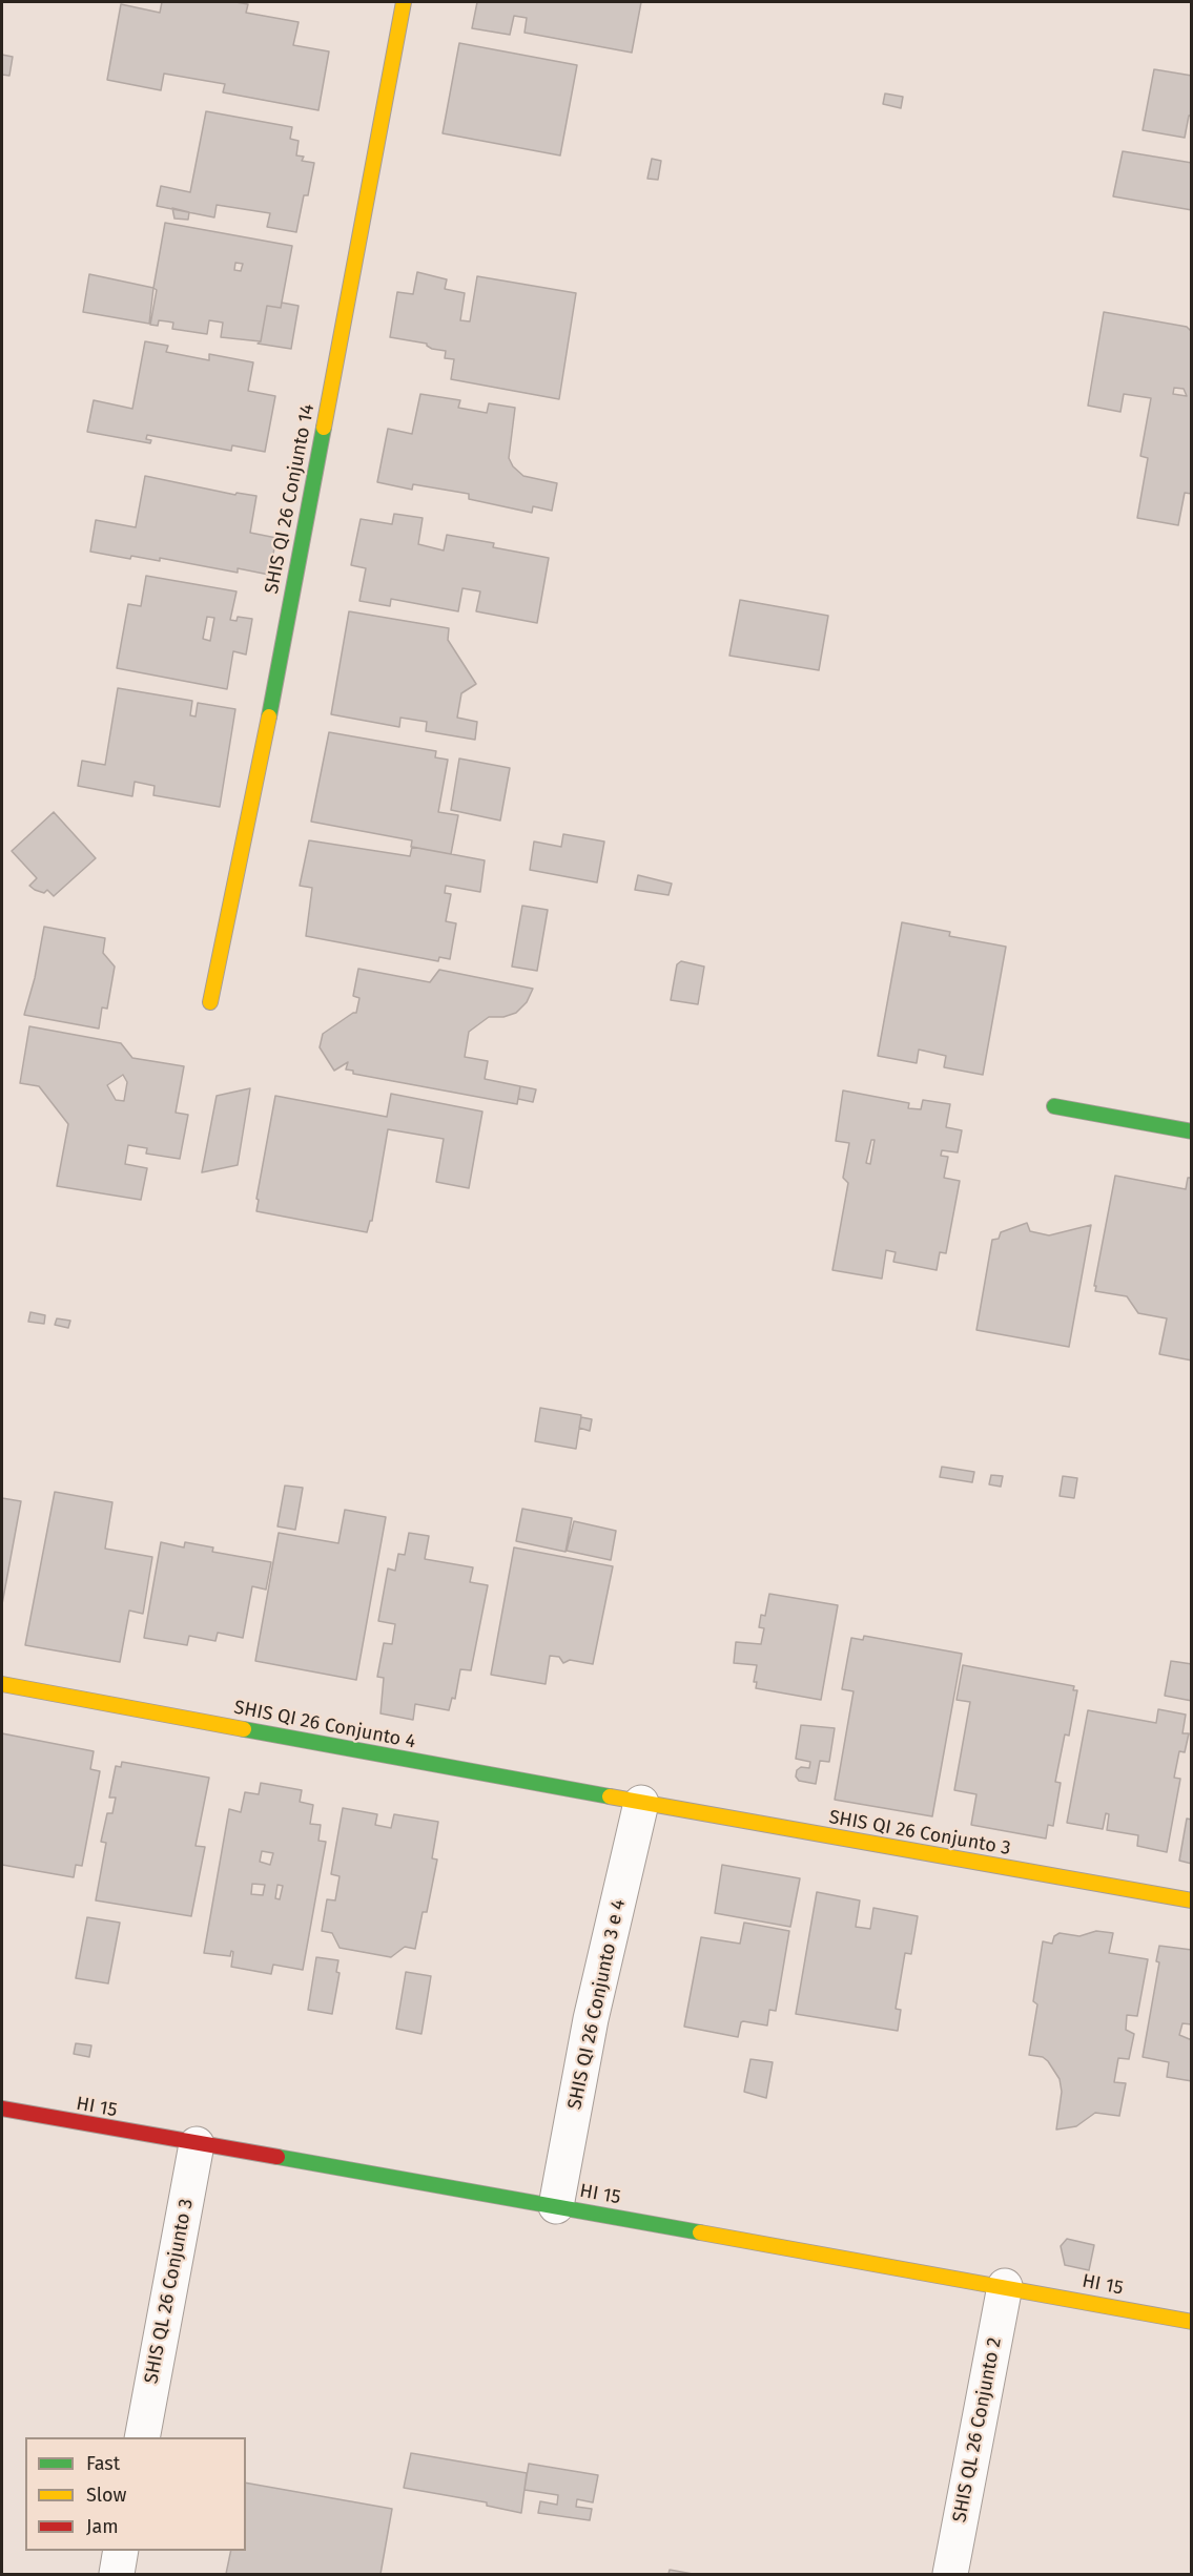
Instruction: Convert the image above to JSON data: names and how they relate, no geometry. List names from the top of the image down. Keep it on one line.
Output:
{"streets":{"street":["SHIS QI 26 Conjunto 14","SHIS QI 26 Conjunto 4","SHIS QI 26 Conjunto 3","SHIS QI 26 Conjunto 3 e 4","HI 15","SHIS QL 26 Conjunto 3","SHIS QL 26 Conjunto 2"]},"crossings":[["SHIS QI 26 Conjunto 4","SHIS QI 26 Conjunto 3"],["SHIS QI 26 Conjunto 4","SHIS QI 26 Conjunto 3 e 4"],["SHIS QI 26 Conjunto 3","SHIS QI 26 Conjunto 3 e 4"],["SHIS QI 26 Conjunto 3 e 4","HI 15"],["HI 15","SHIS QL 26 Conjunto 3"],["HI 15","SHIS QL 26 Conjunto 2"]],"legend":["Fast","Slow","Jam"]}
